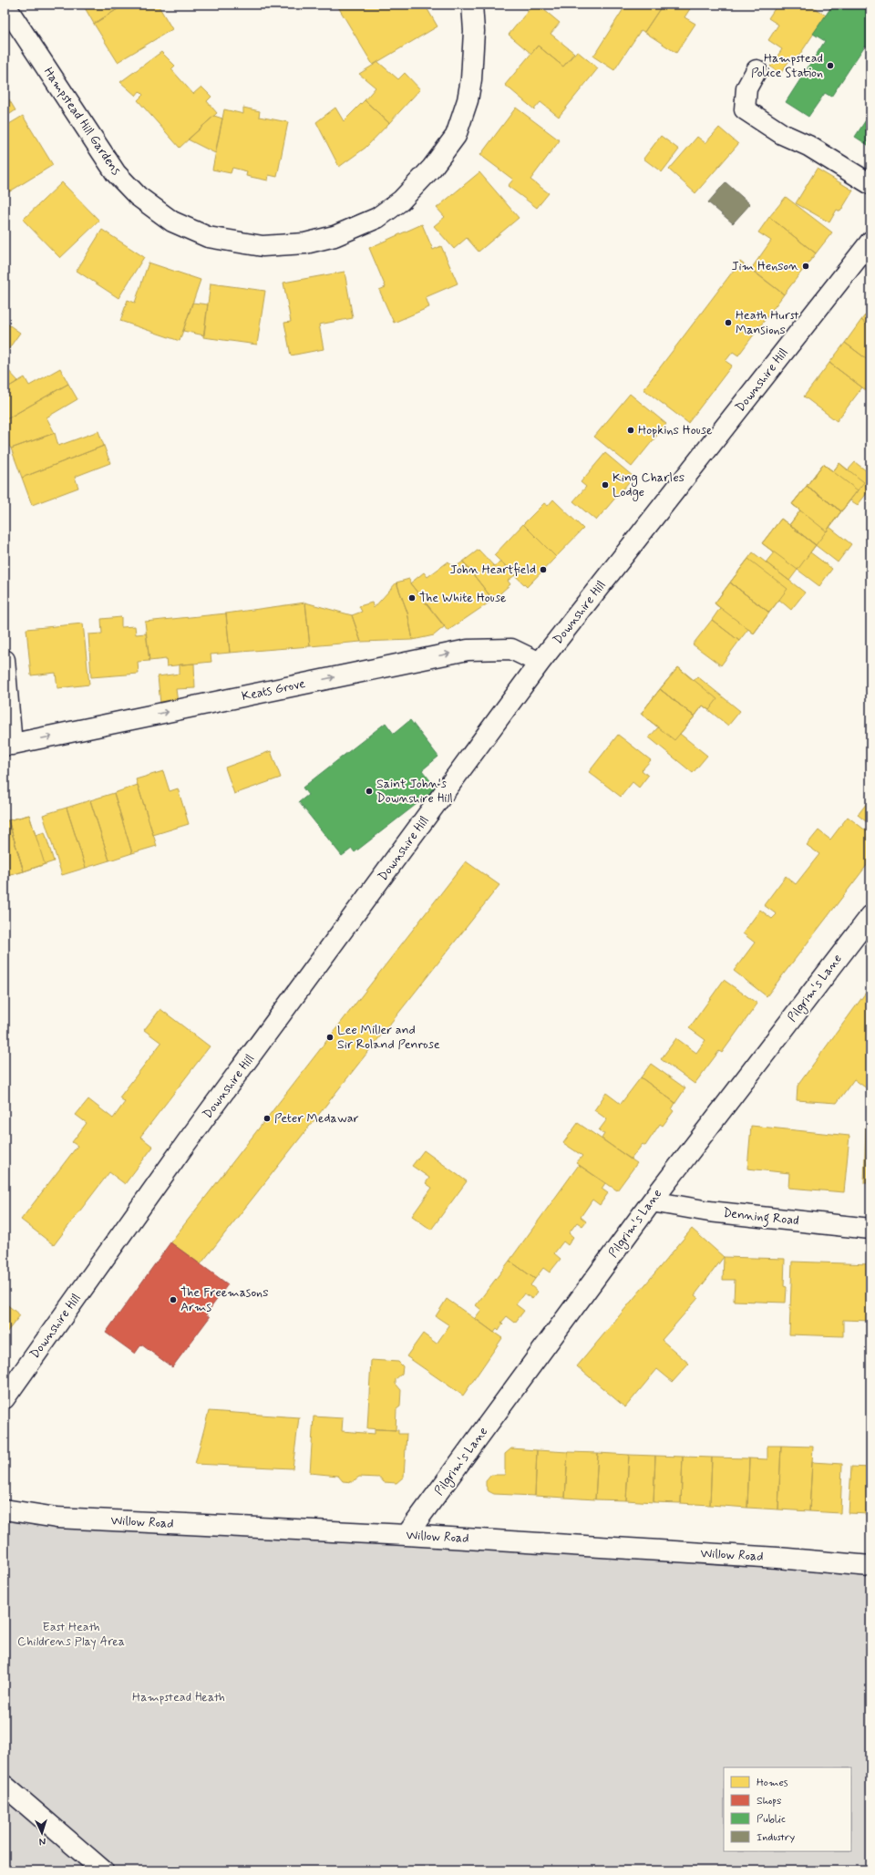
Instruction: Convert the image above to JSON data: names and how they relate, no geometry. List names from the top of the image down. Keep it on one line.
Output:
{"streets":{"street":["Hampstead Hill Gardens","Downshire Hill","Keats Grove","Pilgrim's Lane","Denning Road","Willow Road"]},"crossings":[["Downshire Hill","Keats Grove"],["Pilgrim's Lane","Denning Road"],["Pilgrim's Lane","Willow Road"]],"one_way":["Keats Grove"],"parks":["East Heath Childrens Play Area","Hampstead Heath"],"places":["Hampstead Police Station","Jim Henson","Heath Hurst Mansions","Hopkins House","King Charles Lodge","John Heartfield","The White House","Saint John's Downshire Hill","Lee Miller and Sir Roland Penrose","Peter Medawar","The Freemasons Arms"],"legend":["Homes","Shops","Public","Industry"],"north":"bottom"}
